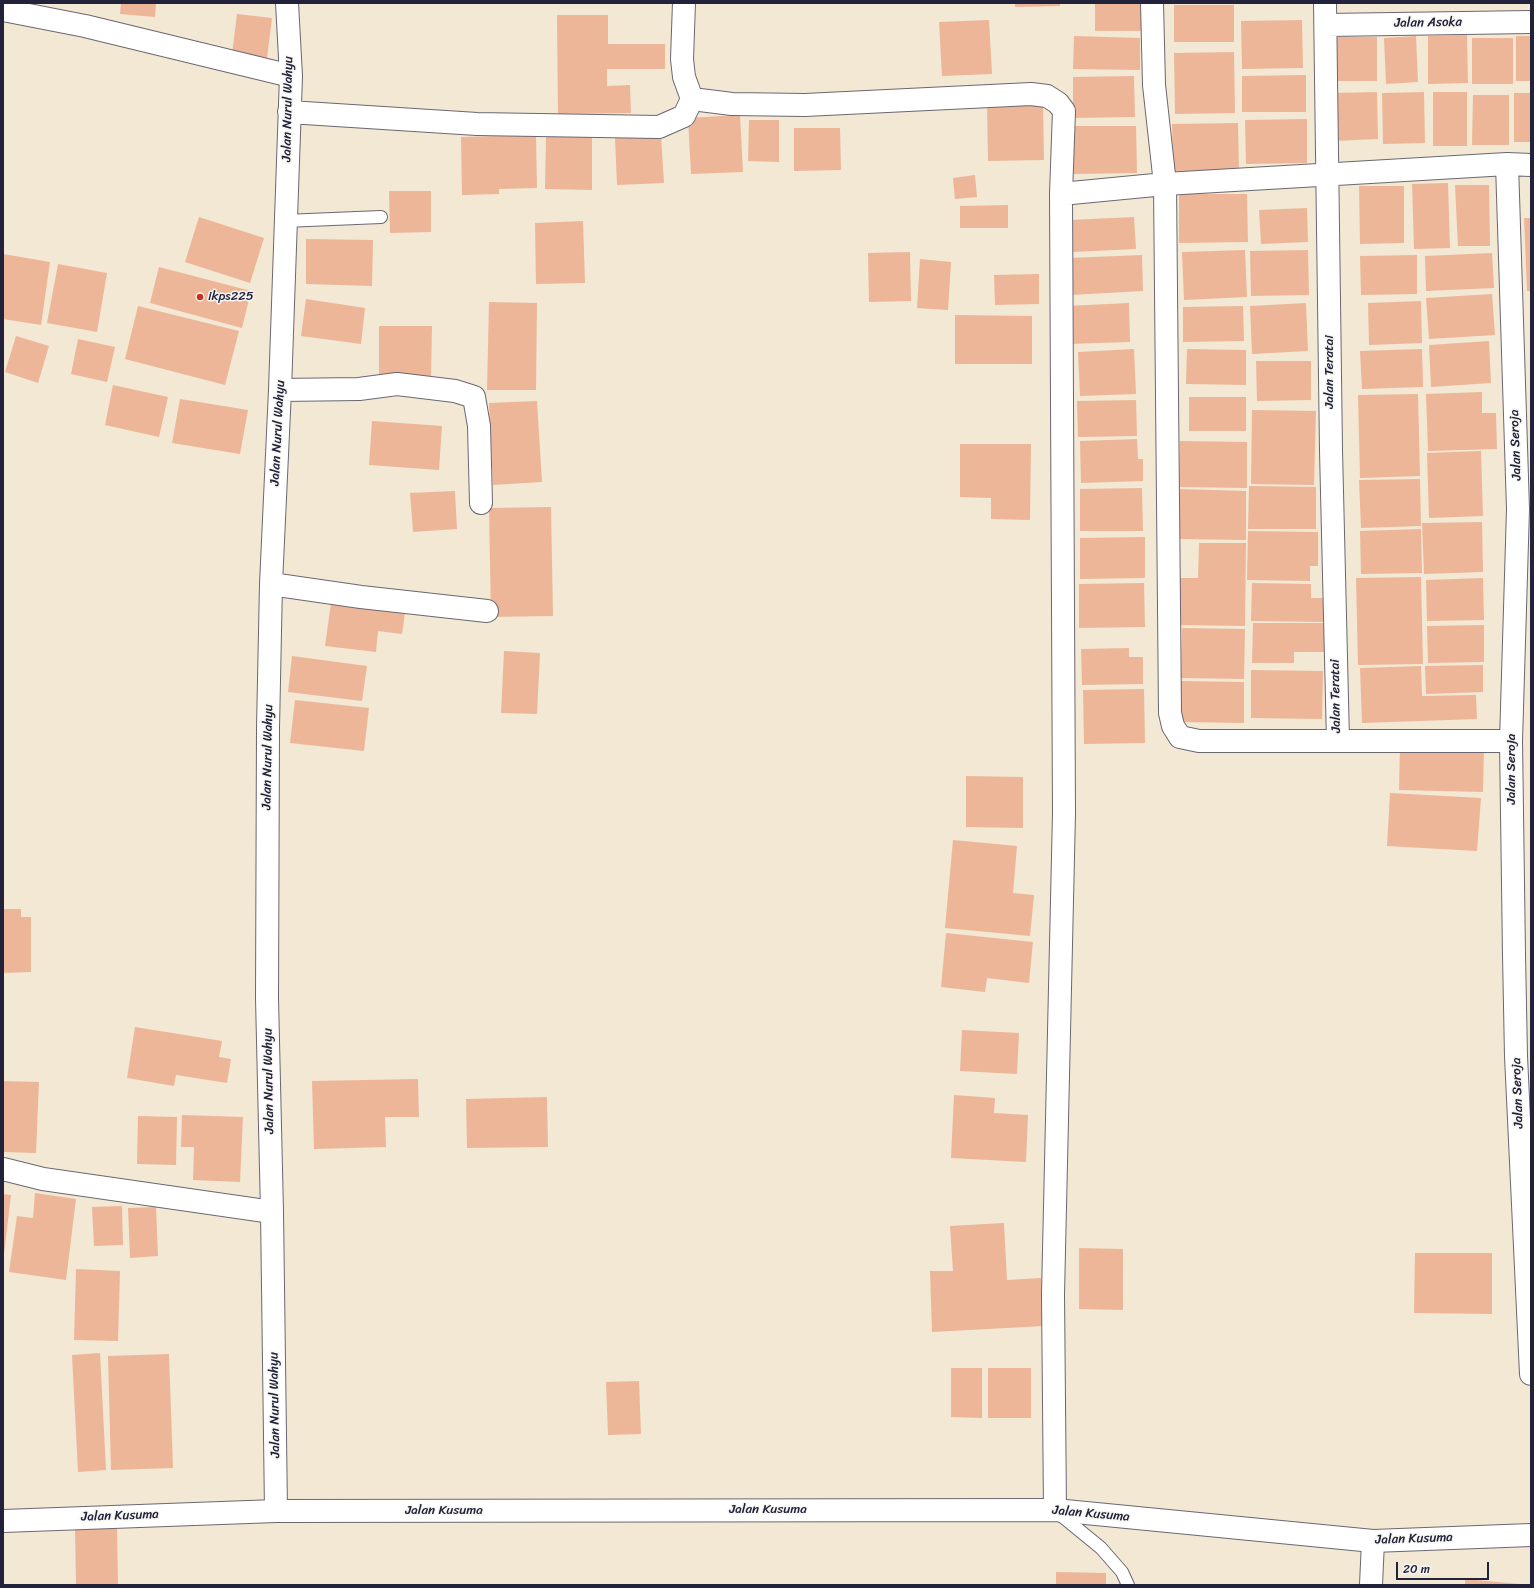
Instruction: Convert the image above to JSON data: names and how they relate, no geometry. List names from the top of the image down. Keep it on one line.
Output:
{"streets":{"street":["Jalan Asoka","Jalan Nurul Wahyu","Jalan Teratai","Jalan Seroja","Jalan Kusuma"]},"crossings":[["Jalan Asoka","Jalan Teratai"],["Jalan Nurul Wahyu","Jalan Kusuma"]],"places":["ikps225"],"scale_bar":"20 m"}
